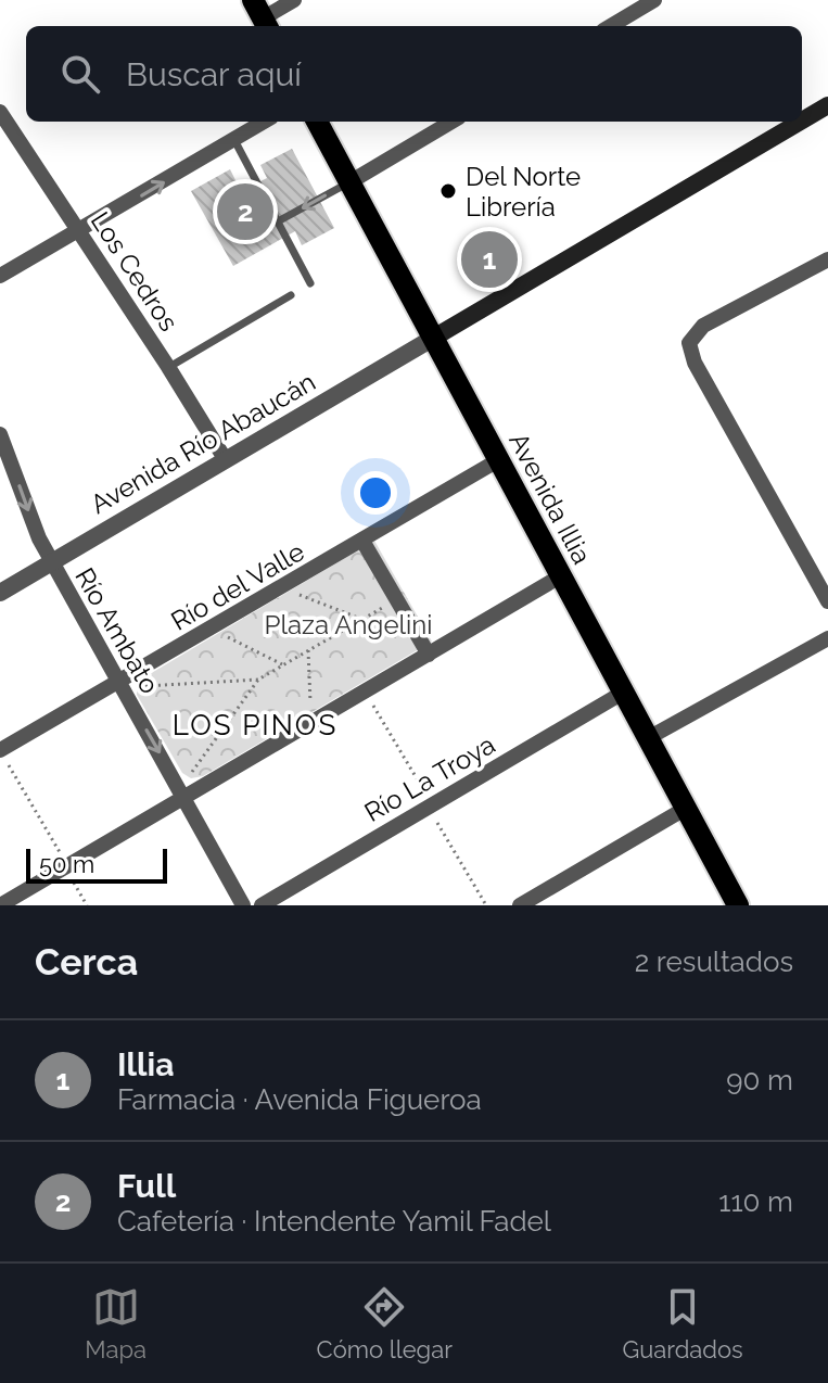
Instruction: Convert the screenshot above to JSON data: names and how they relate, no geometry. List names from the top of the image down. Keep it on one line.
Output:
{"streets":{"main road":["Avenida Illia"],"street":["Los Cedros","Avenida Río Abaucán","Río del Valle","Río Ambato","Río La Troya"]},"crossings":[["Los Cedros","Avenida Río Abaucán"],["Avenida Río Abaucán","Avenida Illia"],["Avenida Río Abaucán","Río Ambato"],["Avenida Illia","Río del Valle"],["Avenida Illia","Río La Troya"],["Río del Valle","Río Ambato"]],"one_way":["Río Ambato"],"districts":["LOS PINOS"],"parks":["Plaza Angelini"],"places":["Del Norte Librería"],"scale_bar":"50 m","page":{"search":"Buscar aquí","pins":["2","1"],"scale":"50 m","heading":["Cerca","2 resultados"],"list":[{"mark":"1","name":"Illia","note":"Farmacia · Avenida Figueroa","value":"90 m"},{"mark":"2","name":"Full","note":"Cafetería · Intendente Yamil Fadel","value":"110 m"}],"nav":["Mapa","Cómo llegar","Guardados"]}}
